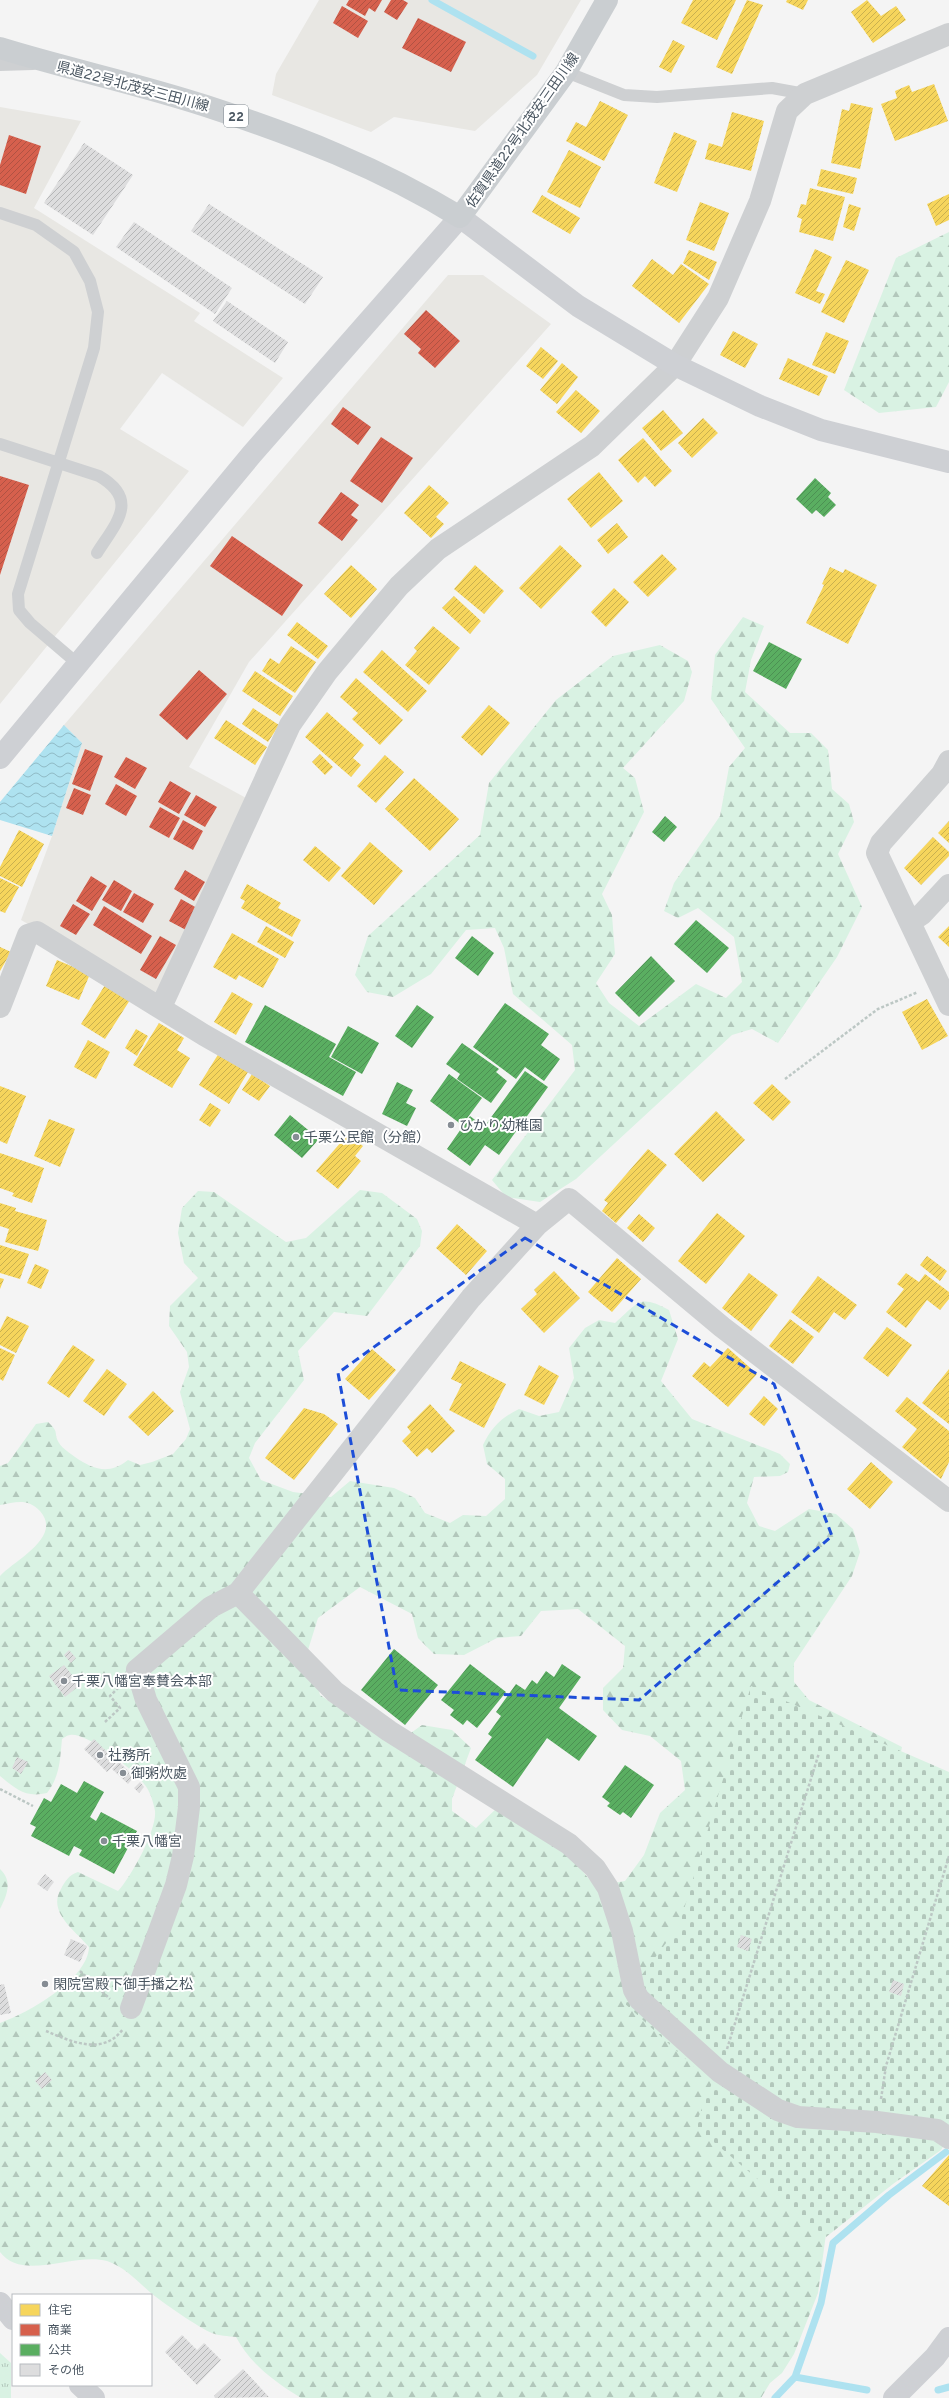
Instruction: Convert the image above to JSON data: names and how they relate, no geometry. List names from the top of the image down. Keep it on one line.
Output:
{"streets":{"main road":["県道22号北茂安三田川線","22","佐賀県道22号北茂安三田川線"]},"crossings":[["県道22号北茂安三田川線","佐賀県道22号北茂安三田川線"]],"places":["ひかり幼稚園","千栗公民館（分館）","千栗八幡宮奉賛会本部","社務所","御粥炊處","千栗八幡宮","閑院宮殿下御手播之松"],"legend":["住宅","商業","公共","その他"]}
